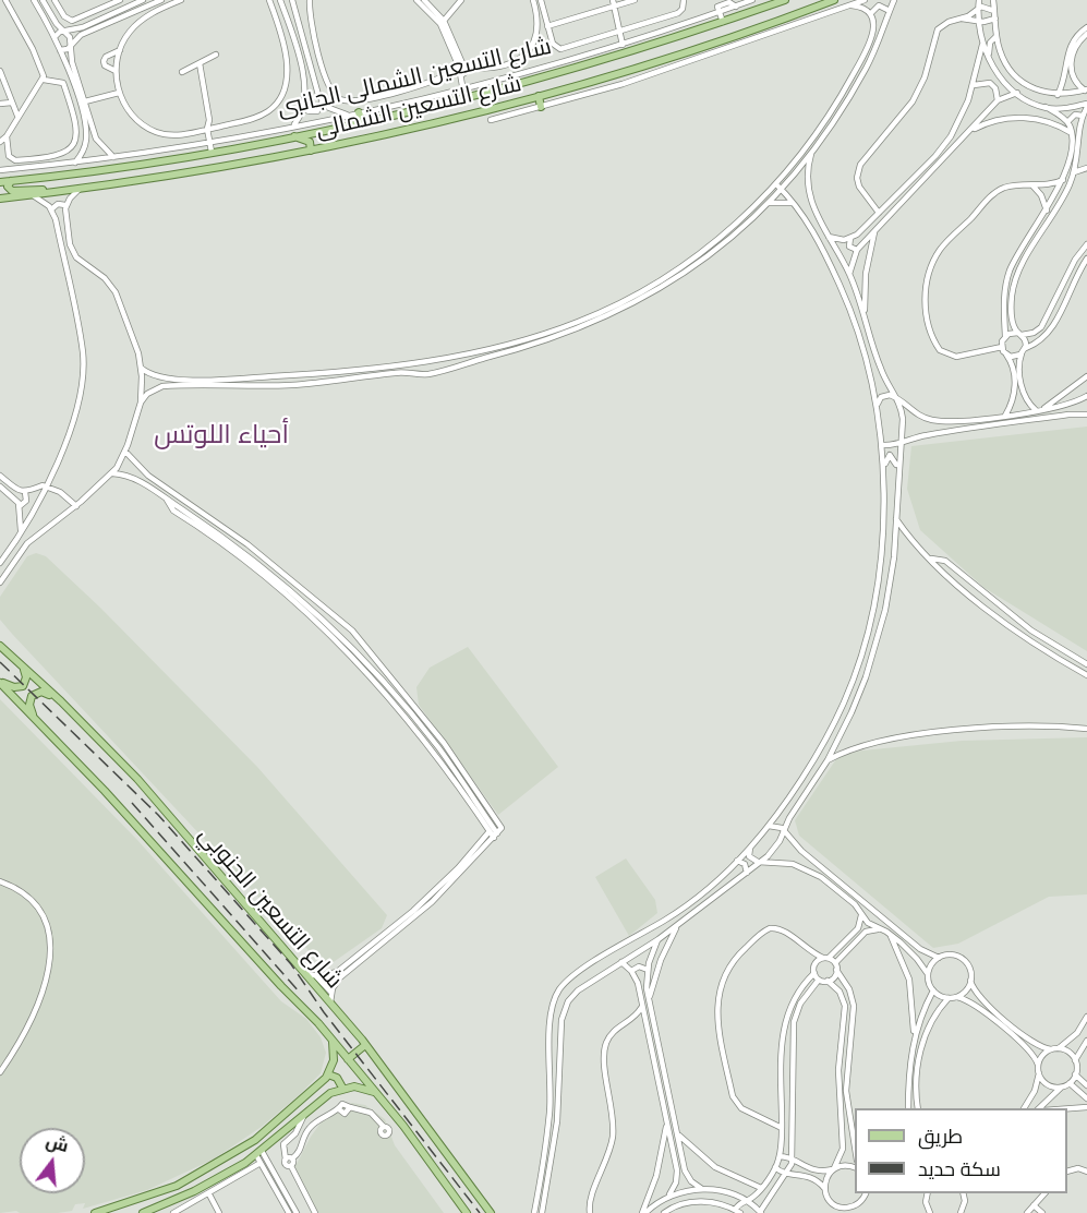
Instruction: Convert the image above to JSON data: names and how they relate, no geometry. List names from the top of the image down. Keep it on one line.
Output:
{"streets":{"main road":["شارع التسعين الشمالى","شارع التسعين الجنوبي"],"street":["شارع التسعين الشمالى الجانبى"]},"districts":["أحياء اللوتس"],"legend":["طريق","سكة حديد"],"north":"top"}
